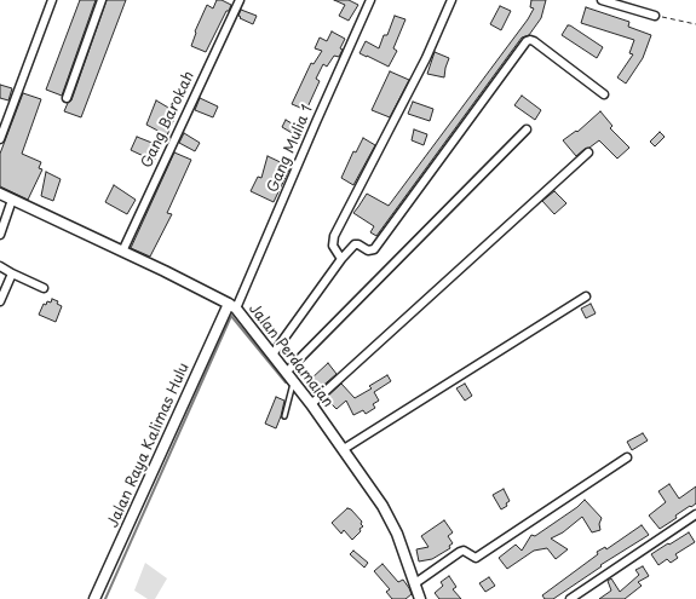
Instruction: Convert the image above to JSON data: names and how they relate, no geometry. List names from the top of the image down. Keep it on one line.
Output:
{"streets":{"street":["Gang Barokah","Gang Mulia 1","Jalan Perdamaian","Jalan Raya Kalimas Hulu"]},"crossings":[["Gang Barokah","Jalan Perdamaian"],["Gang Mulia 1","Jalan Perdamaian"],["Gang Mulia 1","Jalan Raya Kalimas Hulu"],["Jalan Perdamaian","Jalan Raya Kalimas Hulu"]]}
